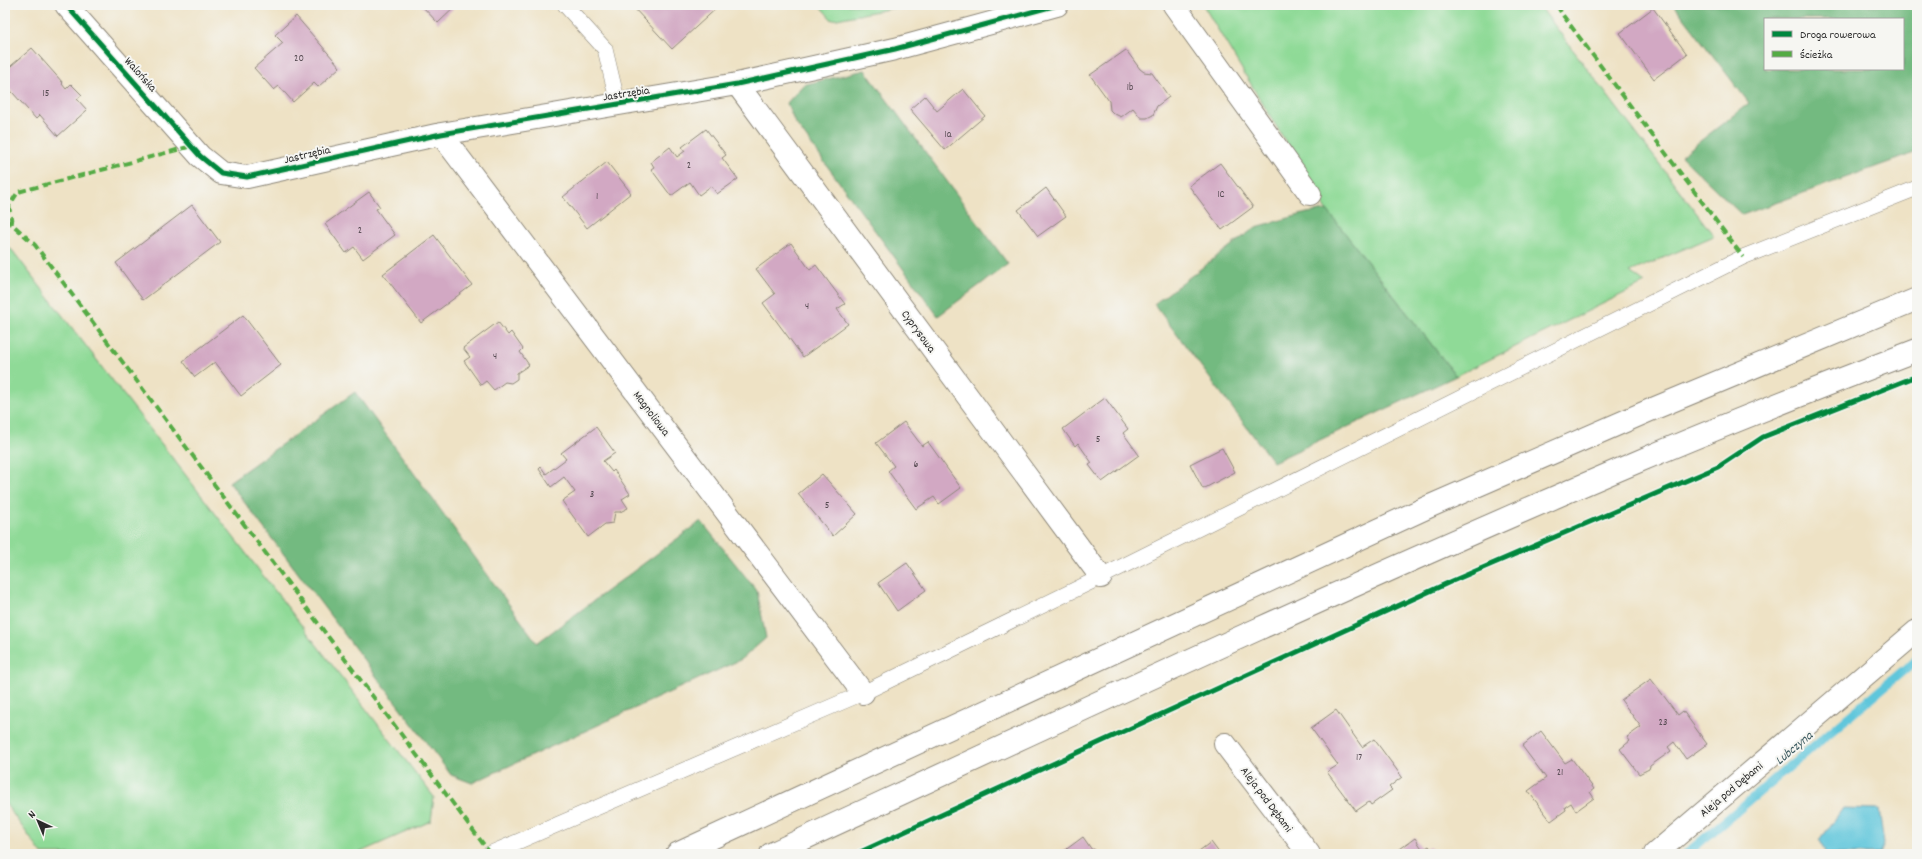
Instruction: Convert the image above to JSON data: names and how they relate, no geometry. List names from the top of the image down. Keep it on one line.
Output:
{"streets":{"street":["Walońska","Jastrzębia","Cyprysowa","Magnoliowa","Aleja pod Dębami"]},"crossings":[["Walońska","Jastrzębia"],["Jastrzębia","Cyprysowa"],["Jastrzębia","Magnoliowa"]],"water":["Lubczyna"],"house_numbers":["20","1b","15","1a","2","1C","1","2","4","4","5","6","3","5","23","17","21"],"legend":["Droga rowerowa","Ścieżka"],"north":"top left"}
